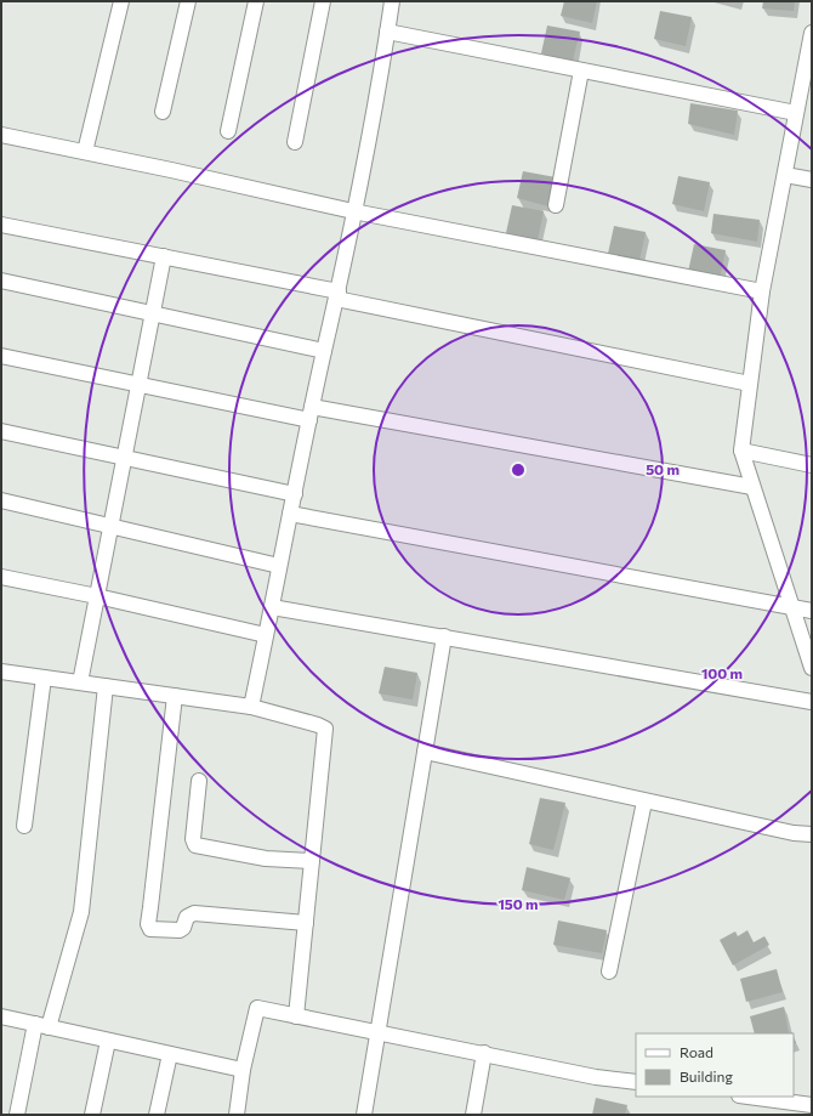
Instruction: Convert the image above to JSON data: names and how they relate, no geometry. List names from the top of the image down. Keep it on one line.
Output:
{"legend":["Road","Building"],"rings":["50 m","100 m","150 m"]}
